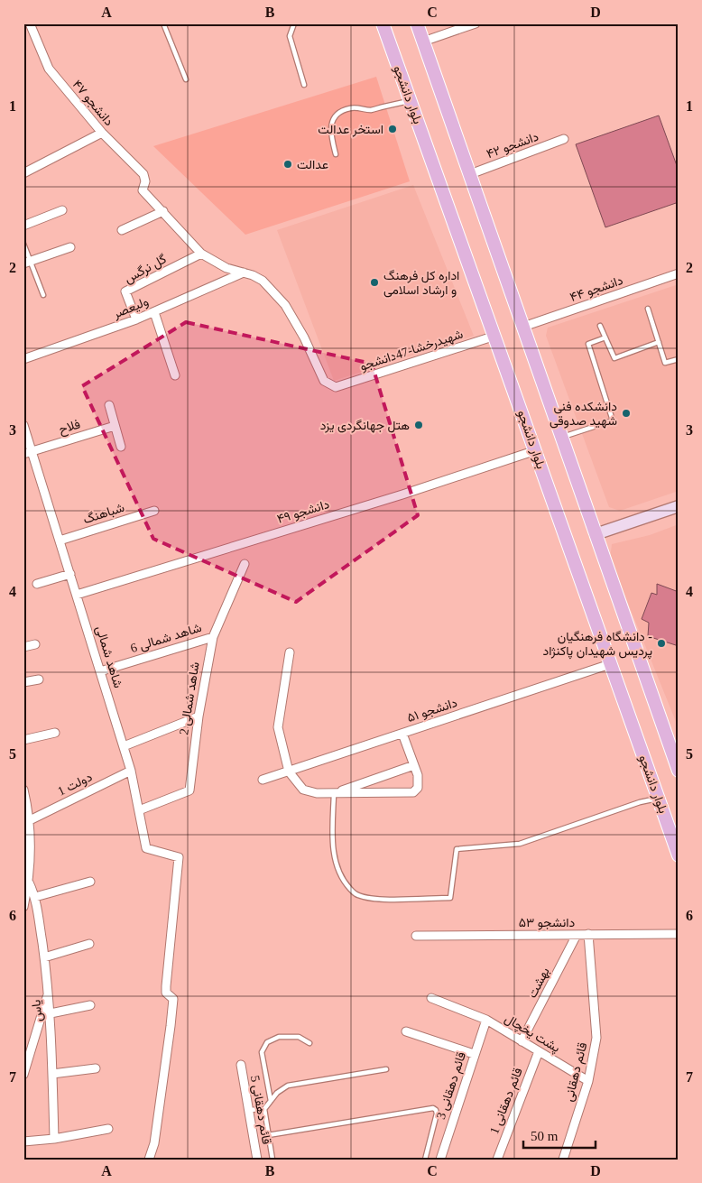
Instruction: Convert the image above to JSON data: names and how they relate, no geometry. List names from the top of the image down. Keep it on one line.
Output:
{"streets":{"main road":["بلوار دانشجو"],"street":["دانشجو ۴۷","دانشجو ۴۲","گل نرگس","دانشجو ۴۴","ولیعصر","شهیدرخشا-47دانشجو","فلاح","دانشجو ۴۹","شباهنگ","شاهد شمالی 6","شاهد شمالی","شاهد شمالی 2","دانشجو ۵۱","دولت 1","دانشجو ۵۳","بهشت","یاس","پشت یخچال","قائم دهقانی","قائم دهقانی 3","قائم دهقانی 1","قائم دهقانی 5"]},"crossings":[["بلوار دانشجو","شهیدرخشا-47دانشجو"],["بلوار دانشجو","دانشجو ۴۹"],["بلوار دانشجو","دانشجو ۵۱"],["گل نرگس","ولیعصر"],["ولیعصر","شهیدرخشا-47دانشجو"],["فلاح","شاهد شمالی"],["دانشجو ۴۹","شاهد شمالی"],["شباهنگ","شاهد شمالی"],["شاهد شمالی 6","شاهد شمالی"],["شاهد شمالی 6","شاهد شمالی 2"],["شاهد شمالی","شاهد شمالی 2"],["شاهد شمالی","دولت 1"],["دانشجو ۵۳","بهشت"],["دانشجو ۵۳","قائم دهقانی"],["بهشت","پشت یخچال"],["پشت یخچال","قائم دهقانی"],["پشت یخچال","قائم دهقانی 3"],["پشت یخچال","قائم دهقانی 1"]],"places":["استخر عدالت","عدالت","اداره کل فرهنگ و ارشاد اسلامی","دانشکده فنی شهید صدوقی","هتل جهانگردی یزد","دانشگاه فرهنگیان - پردیس شهیدان پاکنژاد"],"scale_bar":"50 m","grid":{"columns":["A","B","C","D"],"rows":["1","2","3","4","5","6","7"]}}
